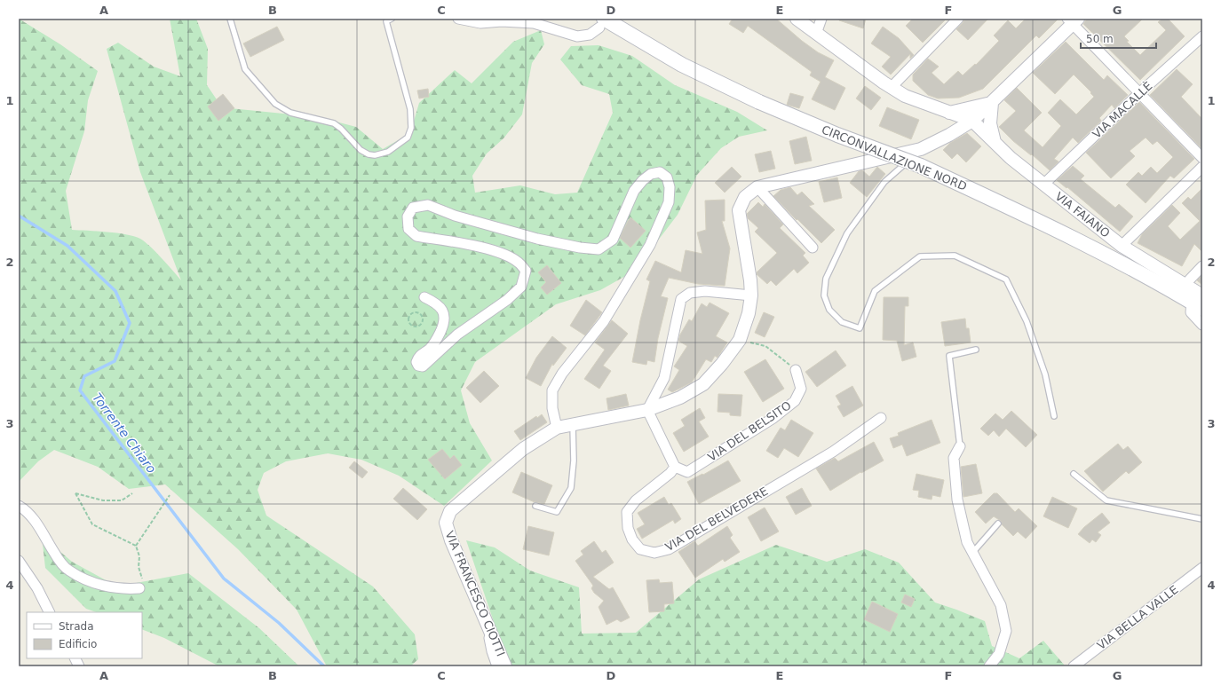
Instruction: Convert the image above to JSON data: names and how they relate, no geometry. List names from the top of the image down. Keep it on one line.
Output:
{"streets":{"main road":["CIRCONVALLAZIONE NORD"],"street":["VIA MACALLÈ","VIA FAIANO","VIA DEL BELSITO","VIA DEL BELVEDERE","VIA FRANCESCO CIOTTI","VIA BELLA VALLE"]},"crossings":[["VIA MACALLÈ","VIA FAIANO"],["CIRCONVALLAZIONE NORD","VIA FAIANO"],["VIA FAIANO","VIA FRANCESCO CIOTTI"],["VIA DEL BELSITO","VIA DEL BELVEDERE"]],"water":["Torrente Chiaro"],"legend":["Strada","Edificio"],"scale_bar":"50 m","grid":{"columns":["A","B","C","D","E","F","G"],"rows":["1","2","3","4"]}}
